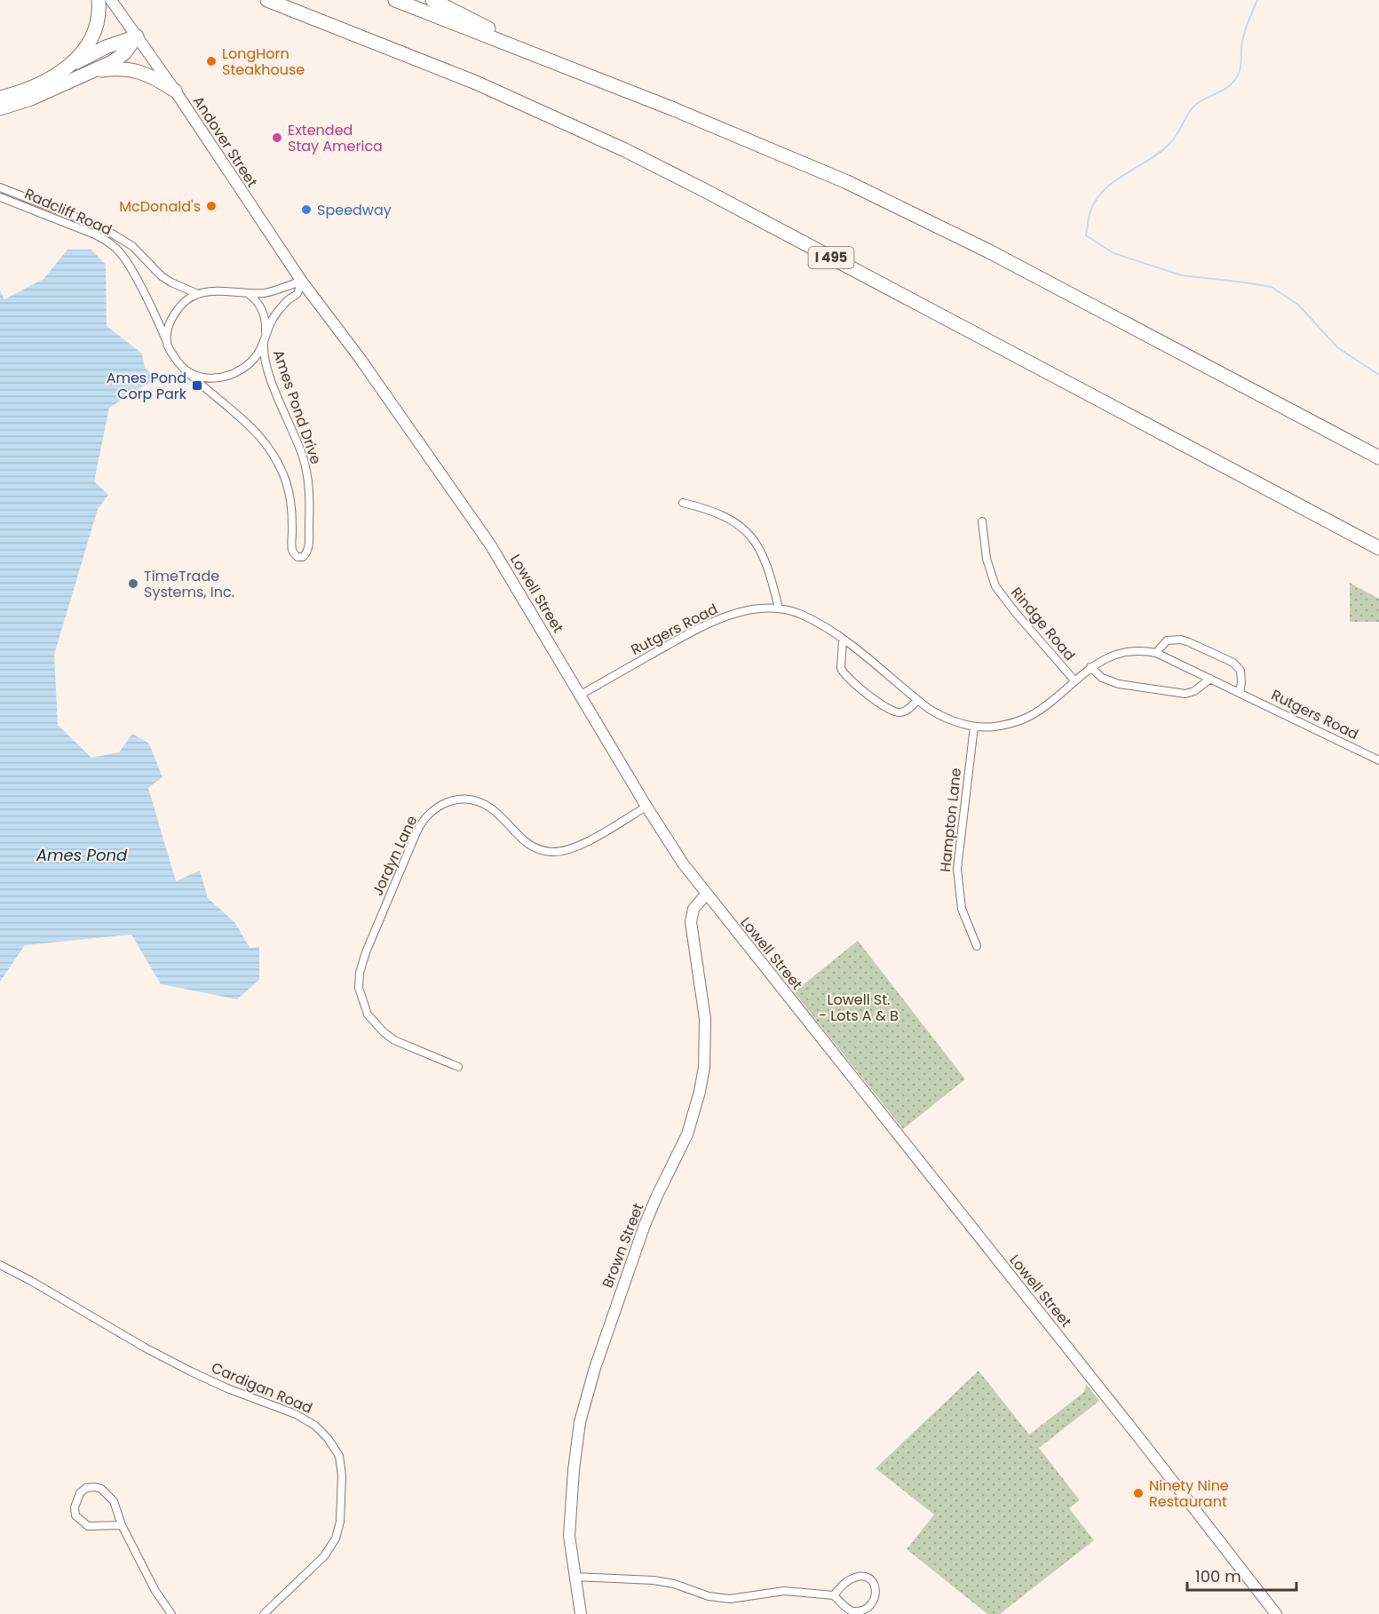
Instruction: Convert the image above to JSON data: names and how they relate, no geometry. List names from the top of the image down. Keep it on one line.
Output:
{"streets":{"highway":["I 495"],"main road":["Andover Street","Lowell Street","Brown Street"],"street":["Radcliff Road","Ames Pond Drive","Rindge Road","Rutgers Road","Hampton Lane","Jordyn Lane","Cardigan Road"]},"crossings":[["Andover Street","Ames Pond Drive"],["Andover Street","Lowell Street"],["Radcliff Road","Ames Pond Drive"],["Lowell Street","Rutgers Road"],["Lowell Street","Jordyn Lane"],["Lowell Street","Brown Street"],["Rindge Road","Rutgers Road"],["Rutgers Road","Hampton Lane"]],"water":["Ames Pond"],"parks":["Lowell St. - Lots A & B"],"places":{"other":["LongHorn Steakhouse","Extended Stay America","McDonald's","Speedway","TimeTrade Systems, Inc.","Ninety Nine Restaurant"],"transit":["Ames Pond Corp Park"]},"scale_bar":"100 m"}
